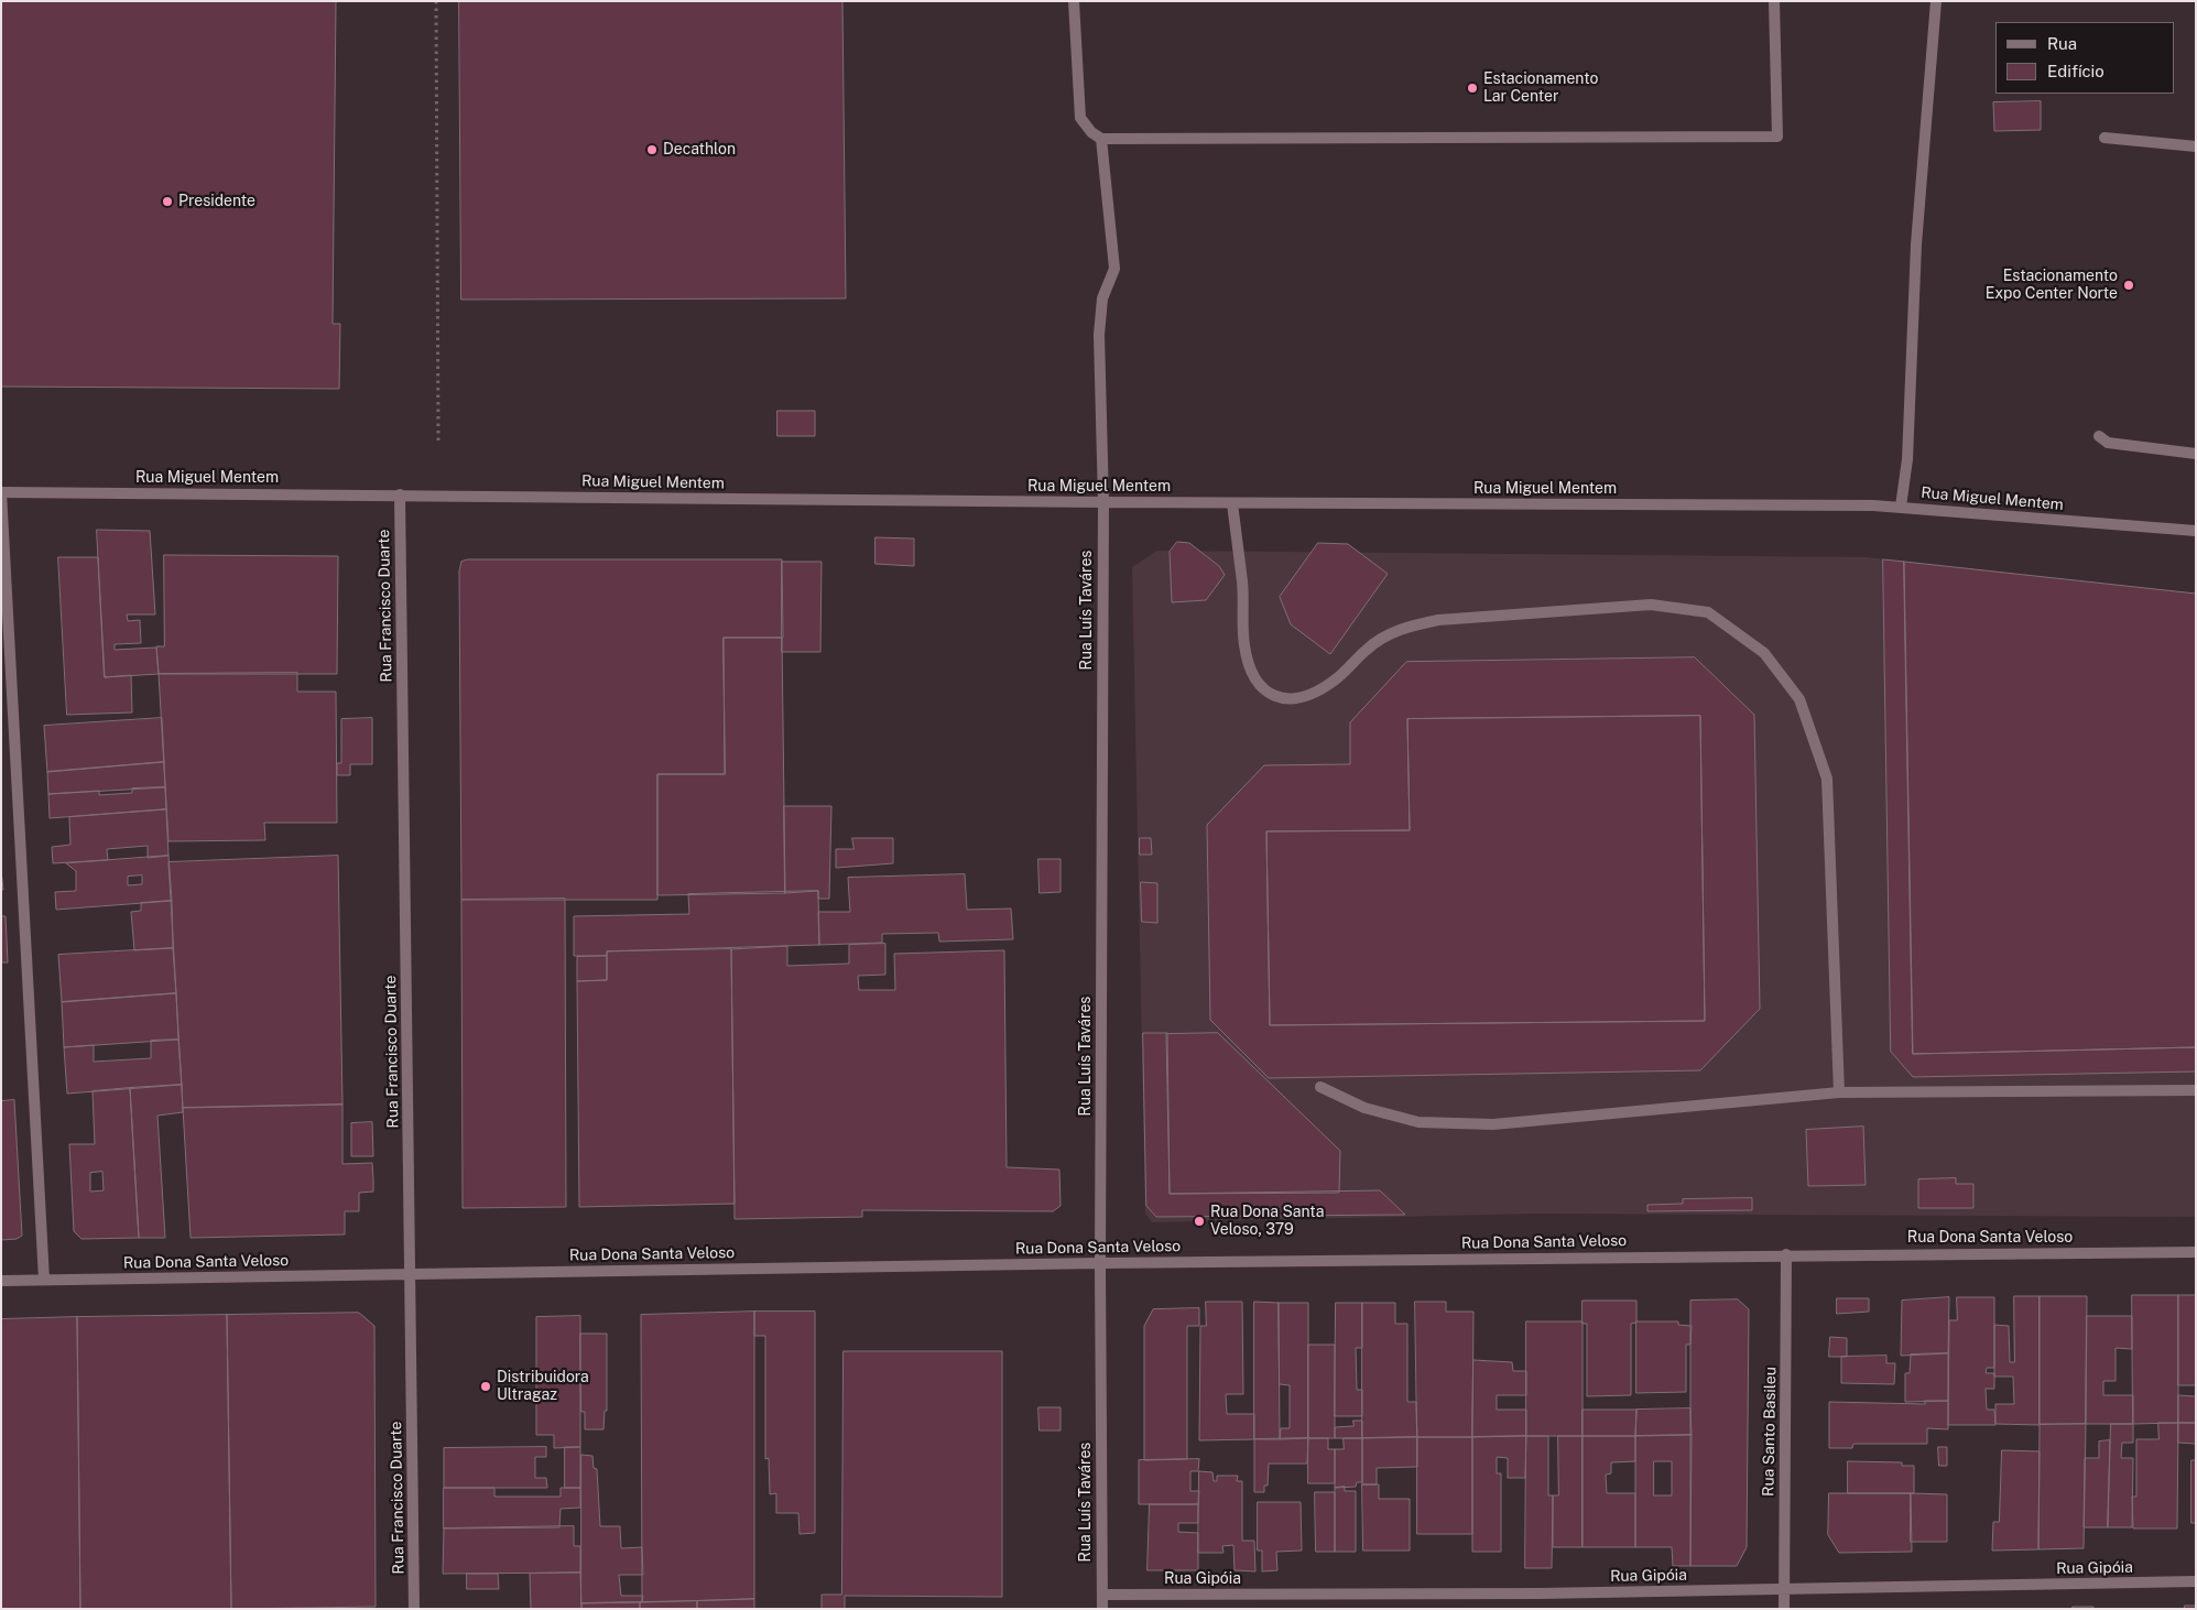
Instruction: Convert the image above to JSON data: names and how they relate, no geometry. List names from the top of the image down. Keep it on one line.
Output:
{"streets":{"street":["Rua Miguel Mentem","Rua Francisco Duarte","Rua Luís Taváres","Rua Dona Santa Veloso","Rua Santo Basileu","Rua Gipóia"]},"crossings":[["Rua Miguel Mentem","Rua Francisco Duarte"],["Rua Miguel Mentem","Rua Luís Taváres"],["Rua Francisco Duarte","Rua Dona Santa Veloso"],["Rua Luís Taváres","Rua Dona Santa Veloso"],["Rua Luís Taváres","Rua Gipóia"],["Rua Dona Santa Veloso","Rua Santo Basileu"],["Rua Santo Basileu","Rua Gipóia"]],"places":["Estacionamento Lar Center","Decathlon","Presidente","Estacionamento Expo Center Norte","Rua Dona Santa Veloso, 379","Distribuidora Ultragaz"],"legend":["Rua","Edifício"]}
